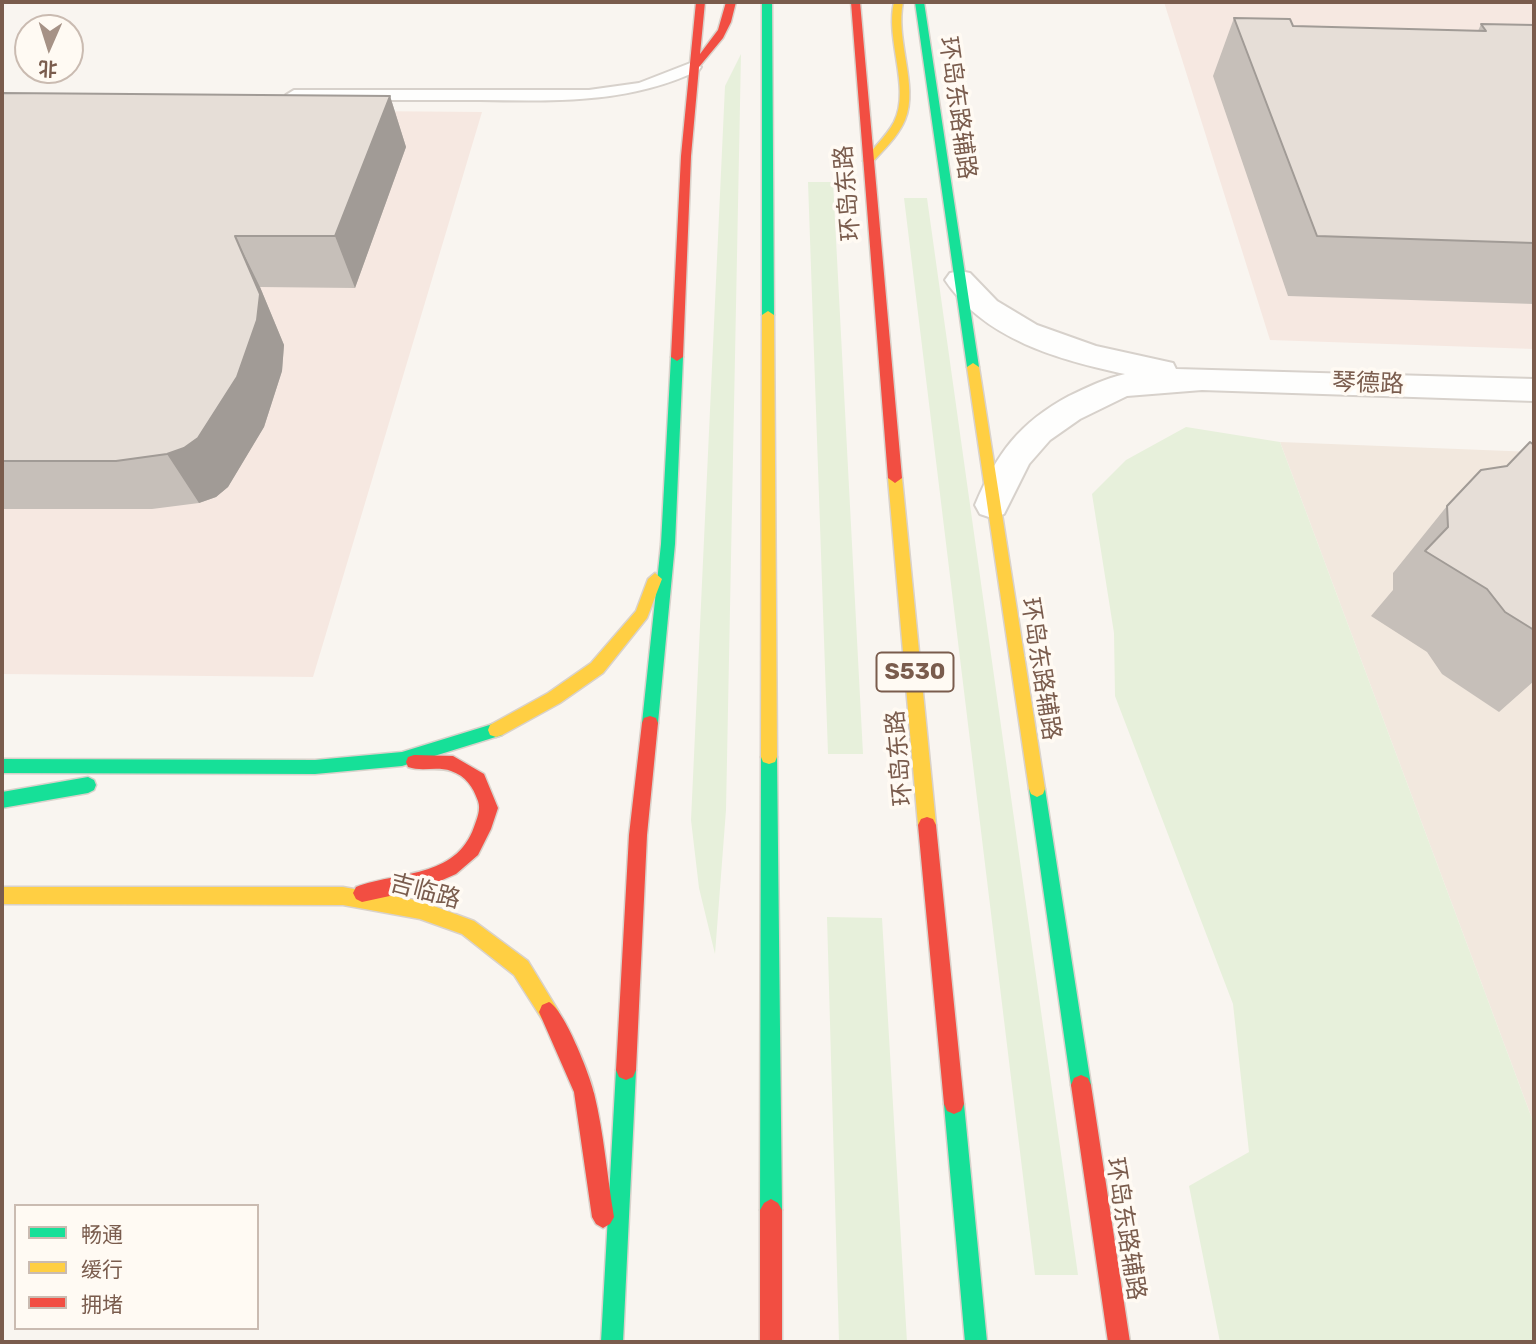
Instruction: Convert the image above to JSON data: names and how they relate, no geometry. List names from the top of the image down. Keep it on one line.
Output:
{"streets":{"main road":["环岛东路辅路","环岛东路","S530","吉临路"],"street":["琴德路"]},"crossings":[["环岛东路辅路","琴德路"]],"legend":["畅通","缓行","拥堵"],"north":"bottom"}
